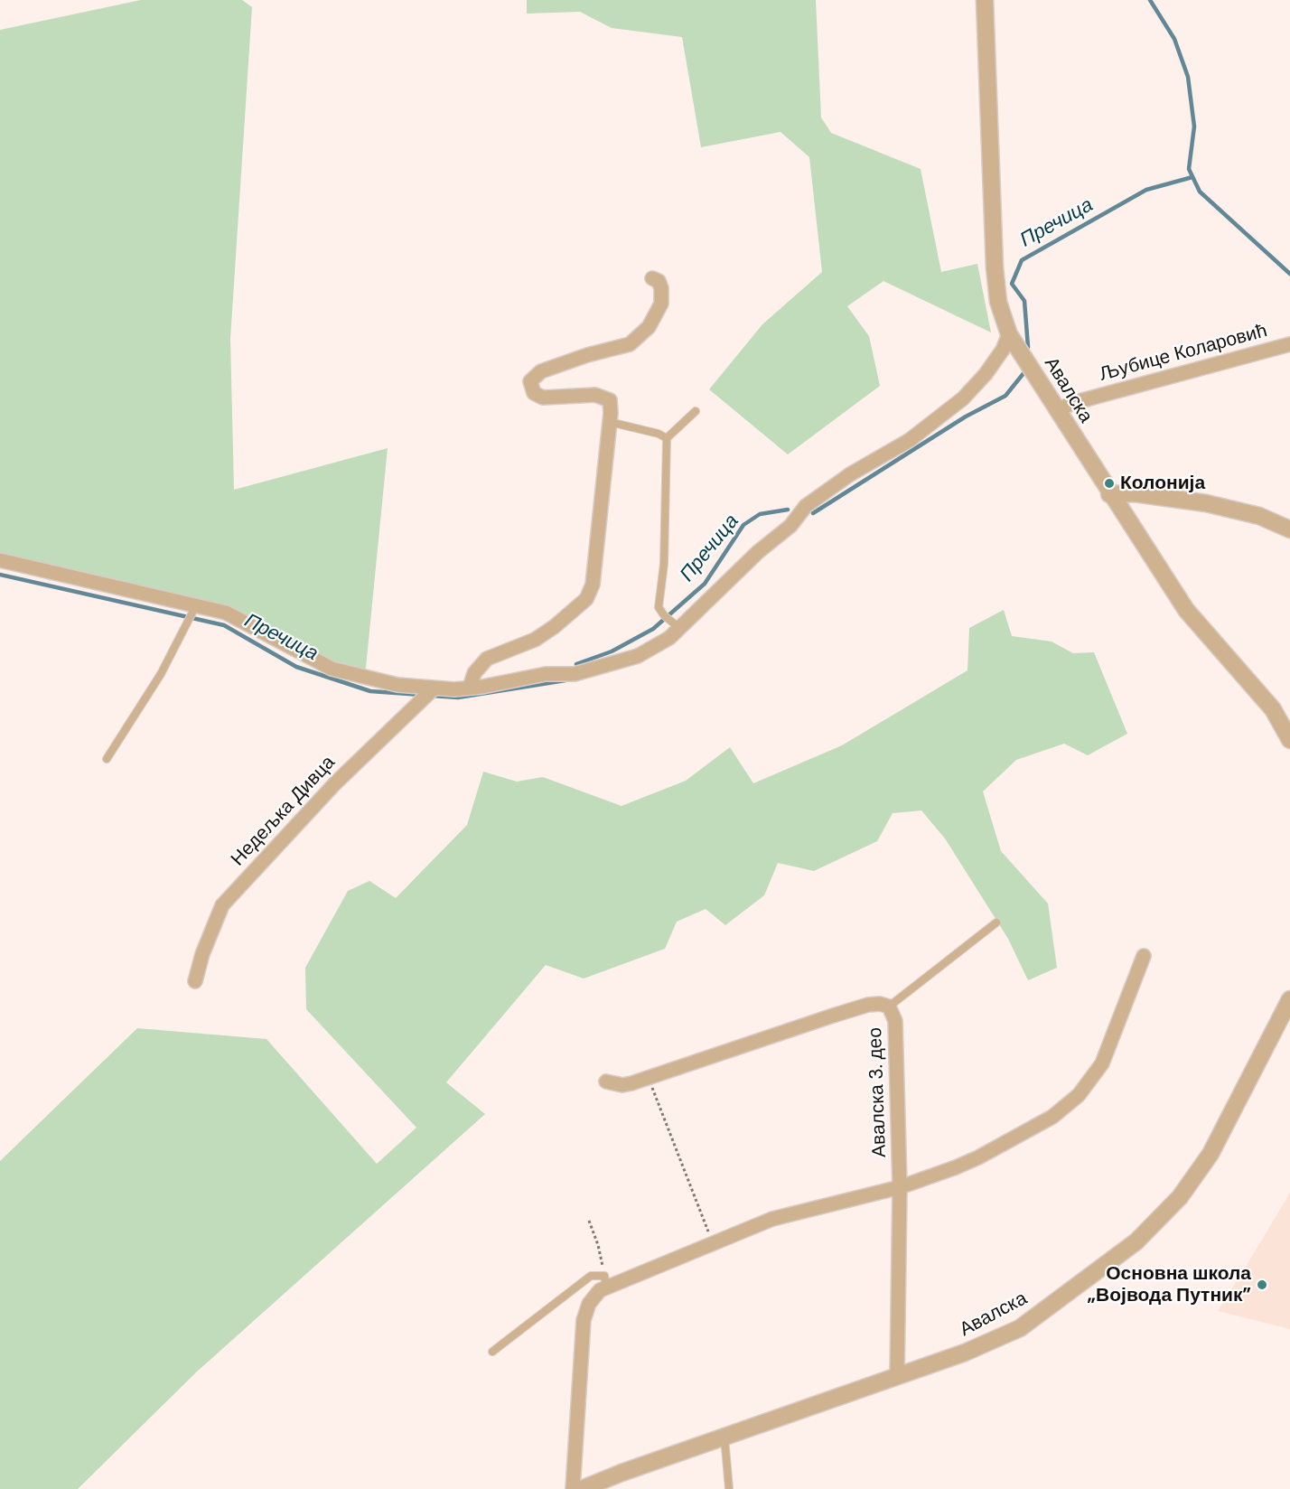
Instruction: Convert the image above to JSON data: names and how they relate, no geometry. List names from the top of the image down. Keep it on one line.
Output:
{"streets":{"street":["Љубице Коларовић","Авалска","Недељка Дивца","Авалска 3. део"]},"crossings":[["Љубице Коларовић","Авалска"],["Авалска","Авалска 3. део"]],"water":["Пречица"],"places":["Колонија","Основна школа „Војвода Путник”"]}
